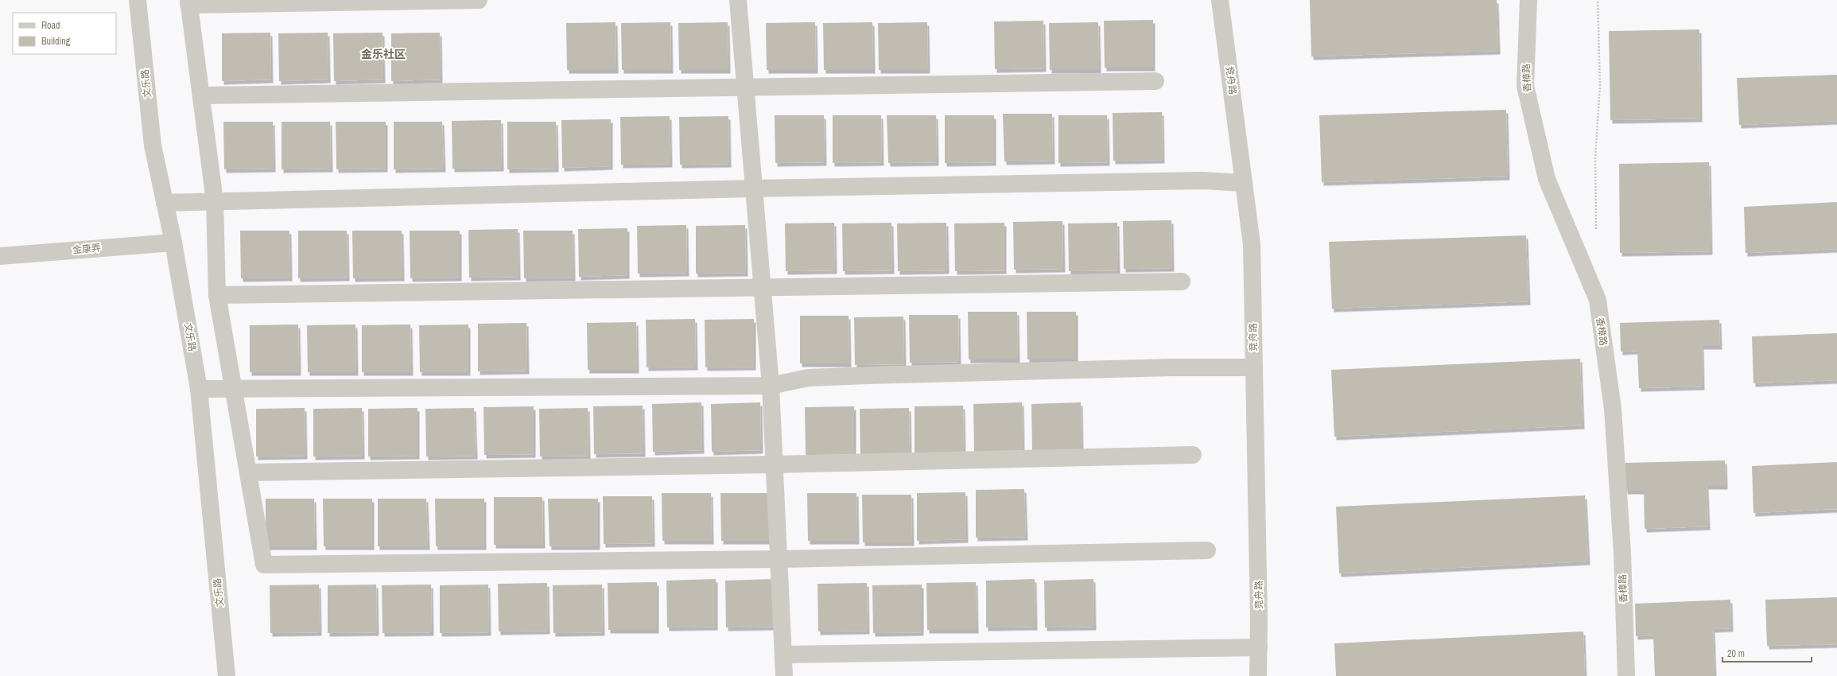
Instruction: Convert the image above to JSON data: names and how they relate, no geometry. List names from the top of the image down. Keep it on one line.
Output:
{"streets":{"street":["香樟路","竞舟路","文乐路","金康弄"]},"crossings":[["文乐路","金康弄"]],"districts":["金乐社区"],"legend":["Road","Building"],"scale_bar":"20 m"}
